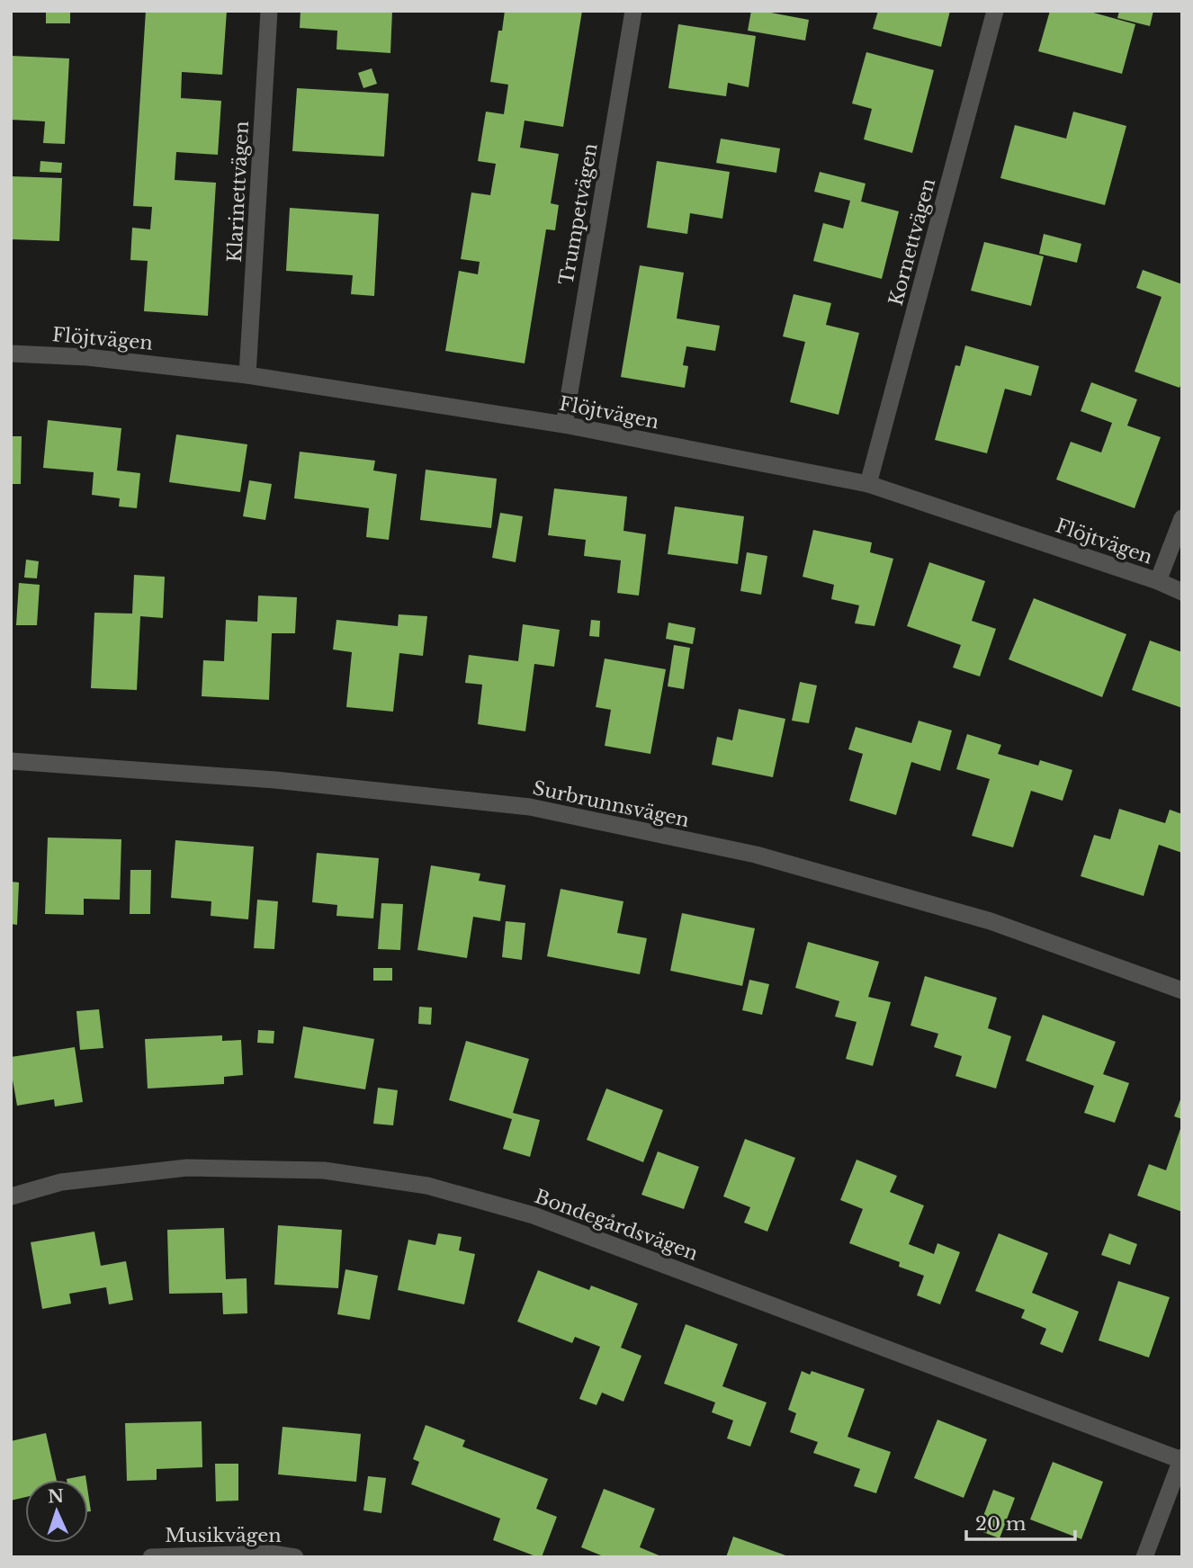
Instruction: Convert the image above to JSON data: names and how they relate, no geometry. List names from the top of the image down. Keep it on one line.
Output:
{"streets":{"street":["Klarinettvägen","Trumpetvägen","Kornettvägen","Flöjtvägen","Surbrunnsvägen","Bondegårdsvägen","Musikvägen"]},"crossings":[["Klarinettvägen","Flöjtvägen"],["Trumpetvägen","Flöjtvägen"],["Kornettvägen","Flöjtvägen"]],"scale_bar":"20 m","north":"top"}
